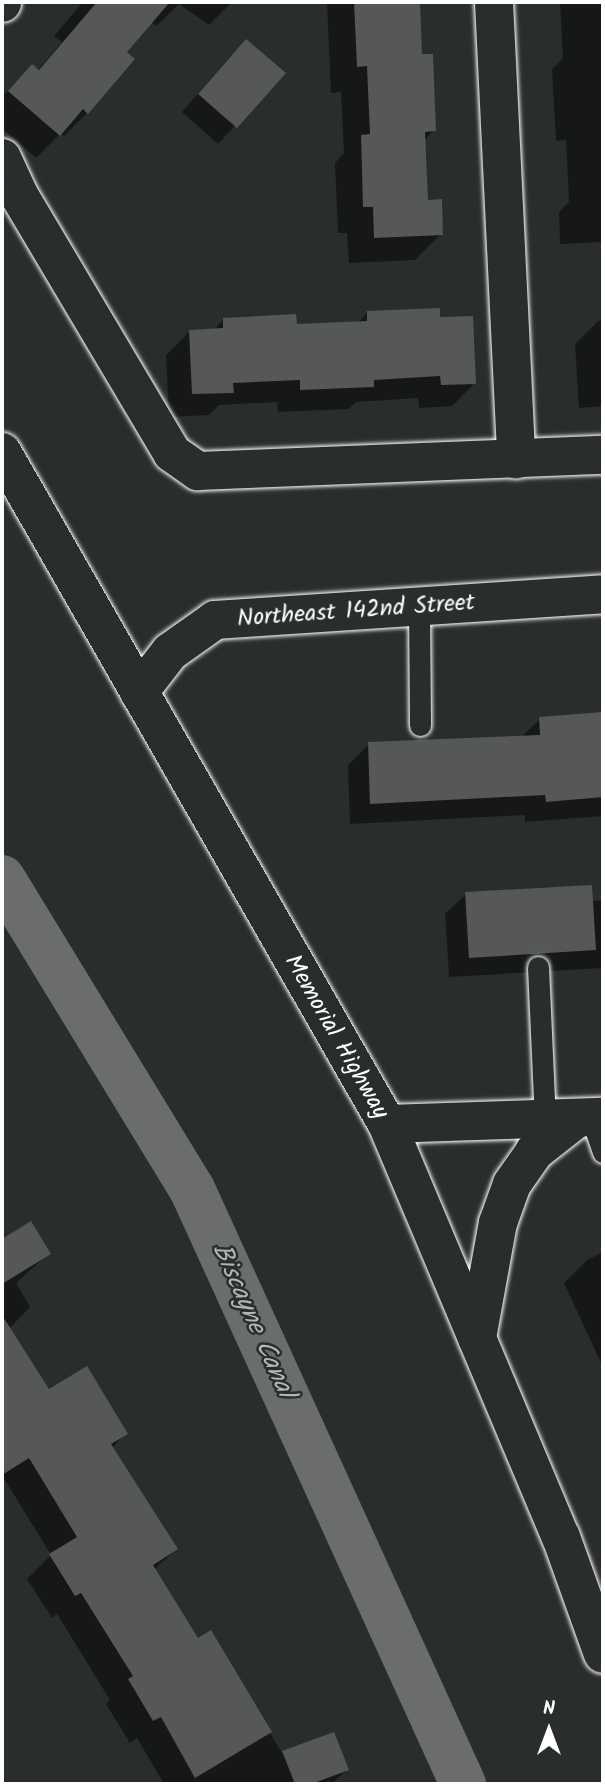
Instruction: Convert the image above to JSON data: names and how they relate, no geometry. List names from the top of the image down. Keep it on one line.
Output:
{"streets":{"street":["Northeast 142nd Street","Memorial Highway"]},"crossings":[["Northeast 142nd Street","Memorial Highway"]],"water":["Biscayne Canal"],"north":"top"}
